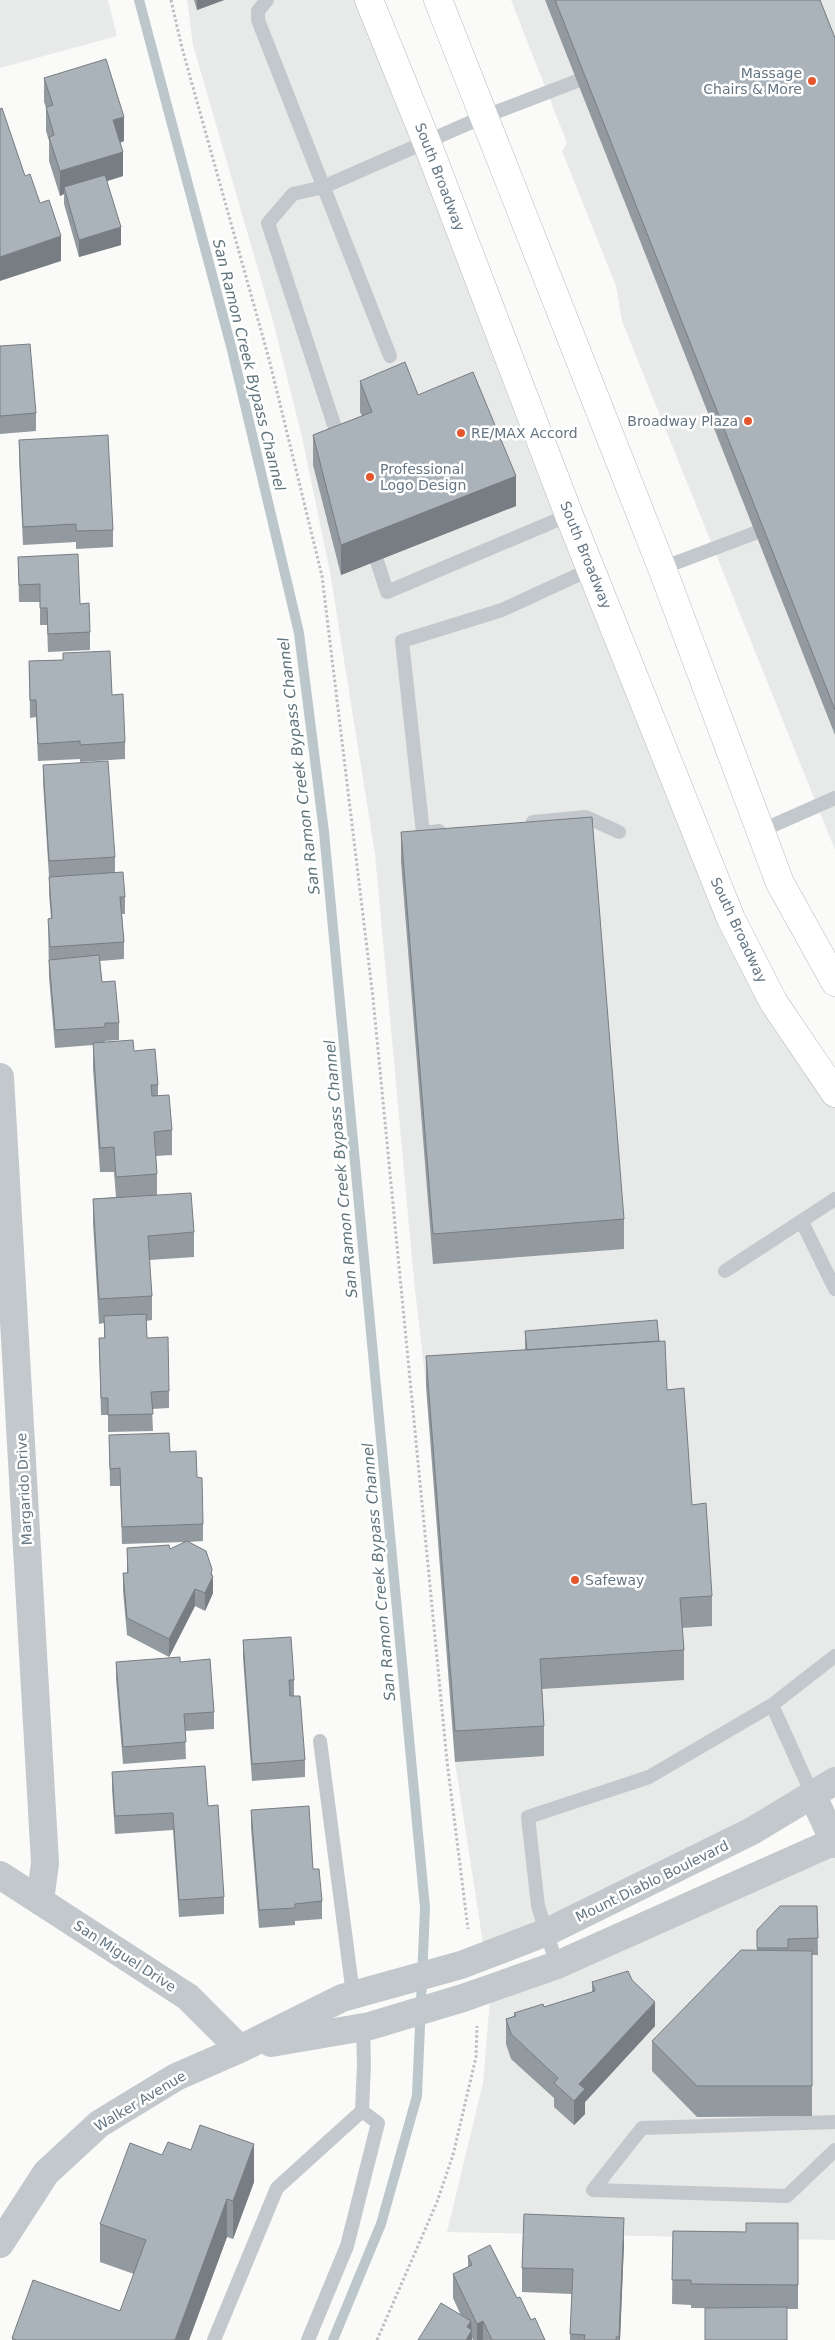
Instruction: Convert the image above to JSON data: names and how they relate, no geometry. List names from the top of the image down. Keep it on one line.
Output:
{"streets":{"main road":["South Broadway"],"street":["Margarido Drive","Mount Diablo Boulevard","San Miguel Drive","Walker Avenue"]},"crossings":[["Margarido Drive","San Miguel Drive"],["Mount Diablo Boulevard","Walker Avenue"],["San Miguel Drive","Walker Avenue"]],"water":["San Ramon Creek Bypass Channel"],"places":["Massage Chairs & More","Broadway Plaza","RE/MAX Accord","Professional Logo Design","Safeway"]}
